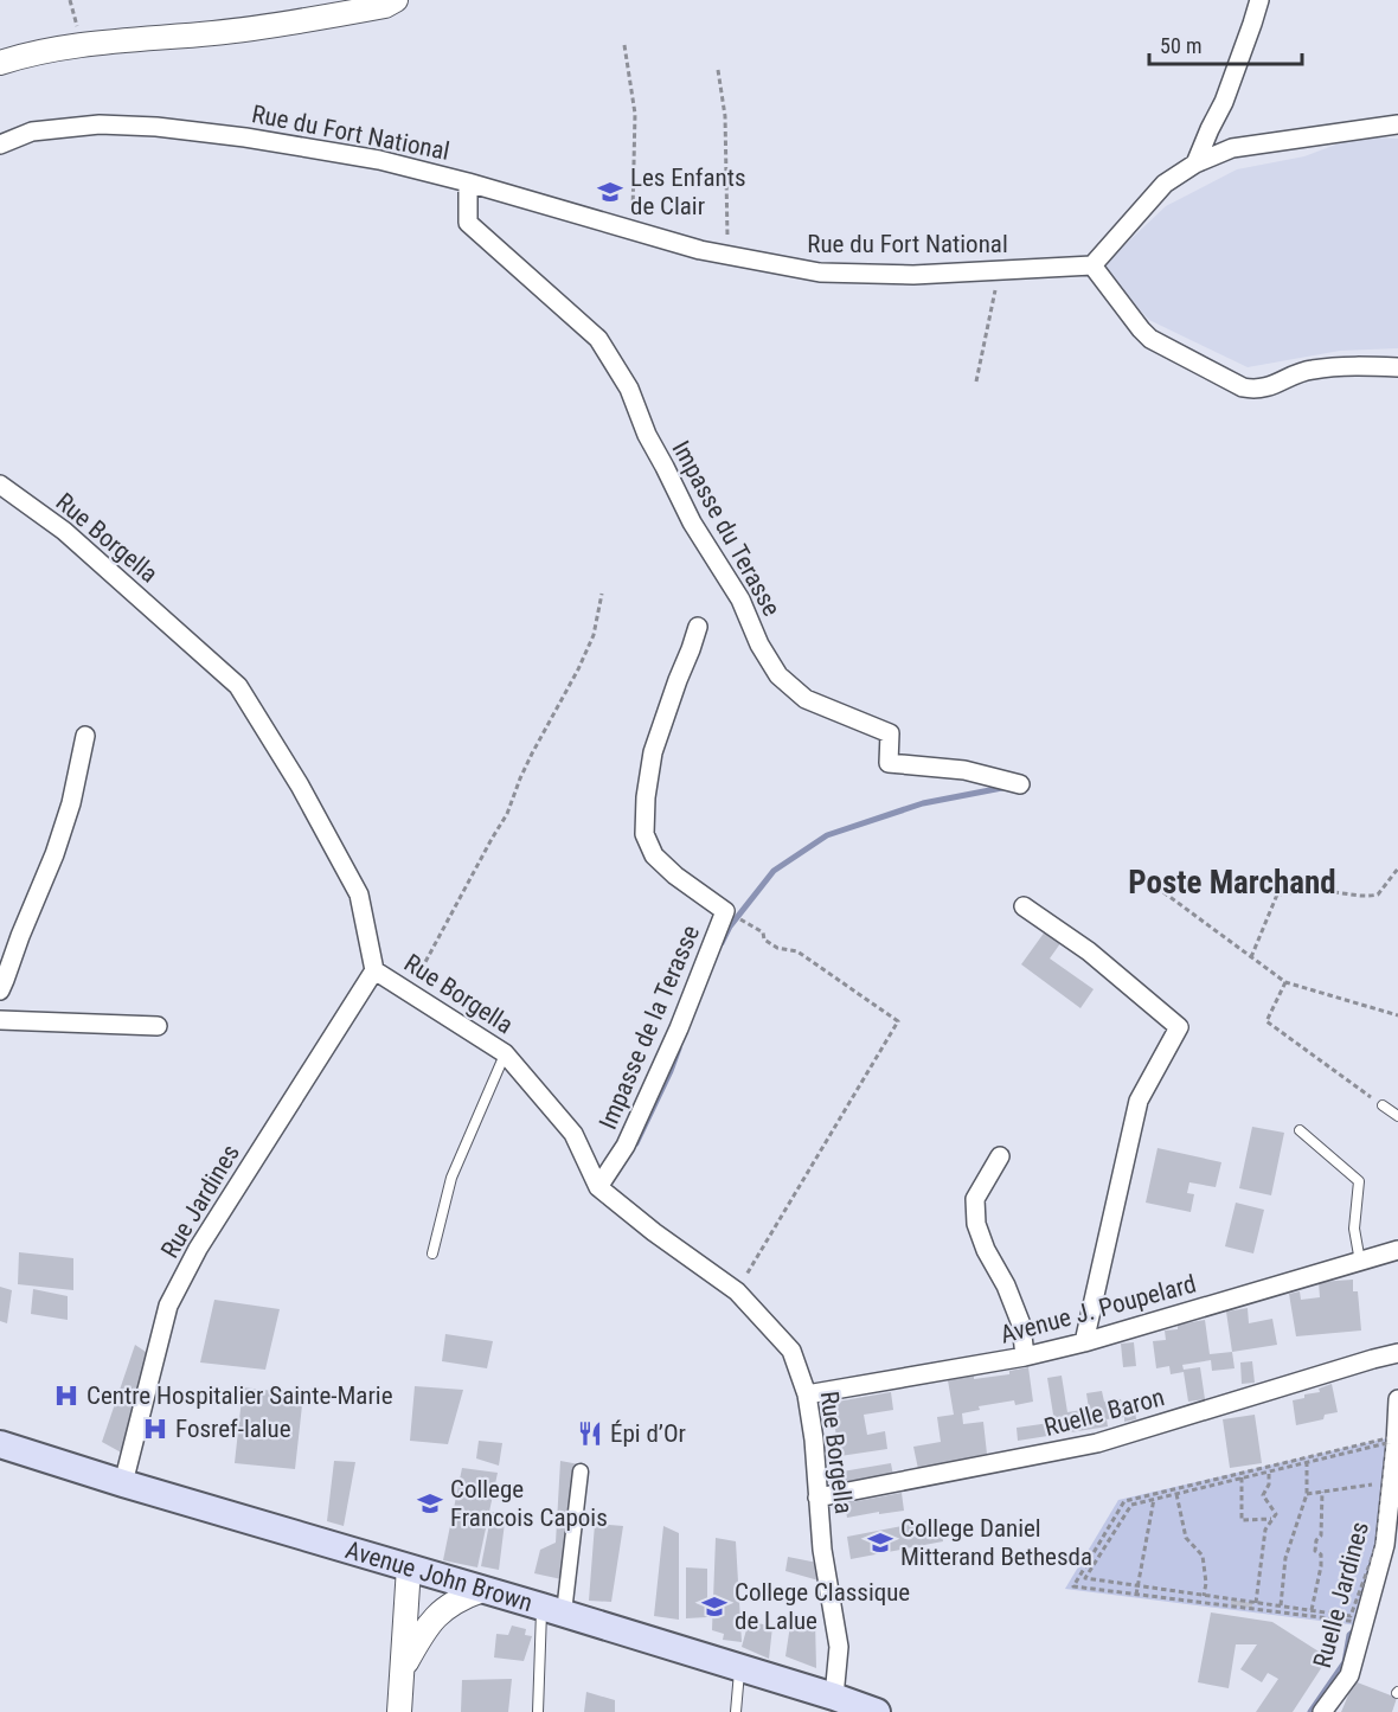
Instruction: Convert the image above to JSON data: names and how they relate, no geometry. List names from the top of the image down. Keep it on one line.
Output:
{"streets":{"main road":["Avenue John Brown"],"street":["Rue du Fort National","Impasse du Terasse","Rue Borgella","Impasse de la Terasse","Rue Jardines","Avenue J. Poupelard","Ruelle Baron","Ruelle Jardines"]},"crossings":[["Rue du Fort National","Impasse du Terasse"],["Rue Borgella","Impasse de la Terasse"],["Rue Borgella","Rue Jardines"],["Rue Borgella","Avenue J. Poupelard"],["Rue Borgella","Ruelle Baron"],["Rue Borgella","Avenue John Brown"],["Rue Jardines","Avenue John Brown"]],"districts":["Poste Marchand"],"places":{"school or university":["Les Enfants de Clair","College Francois Capois","College Daniel Mitterand Bethesda","College Classique de Lalue"],"hospital":["Centre Hospitalier Sainte-Marie","Fosref-lalue"],"restaurant":["Épi d’Or"]},"scale_bar":"50 m"}
